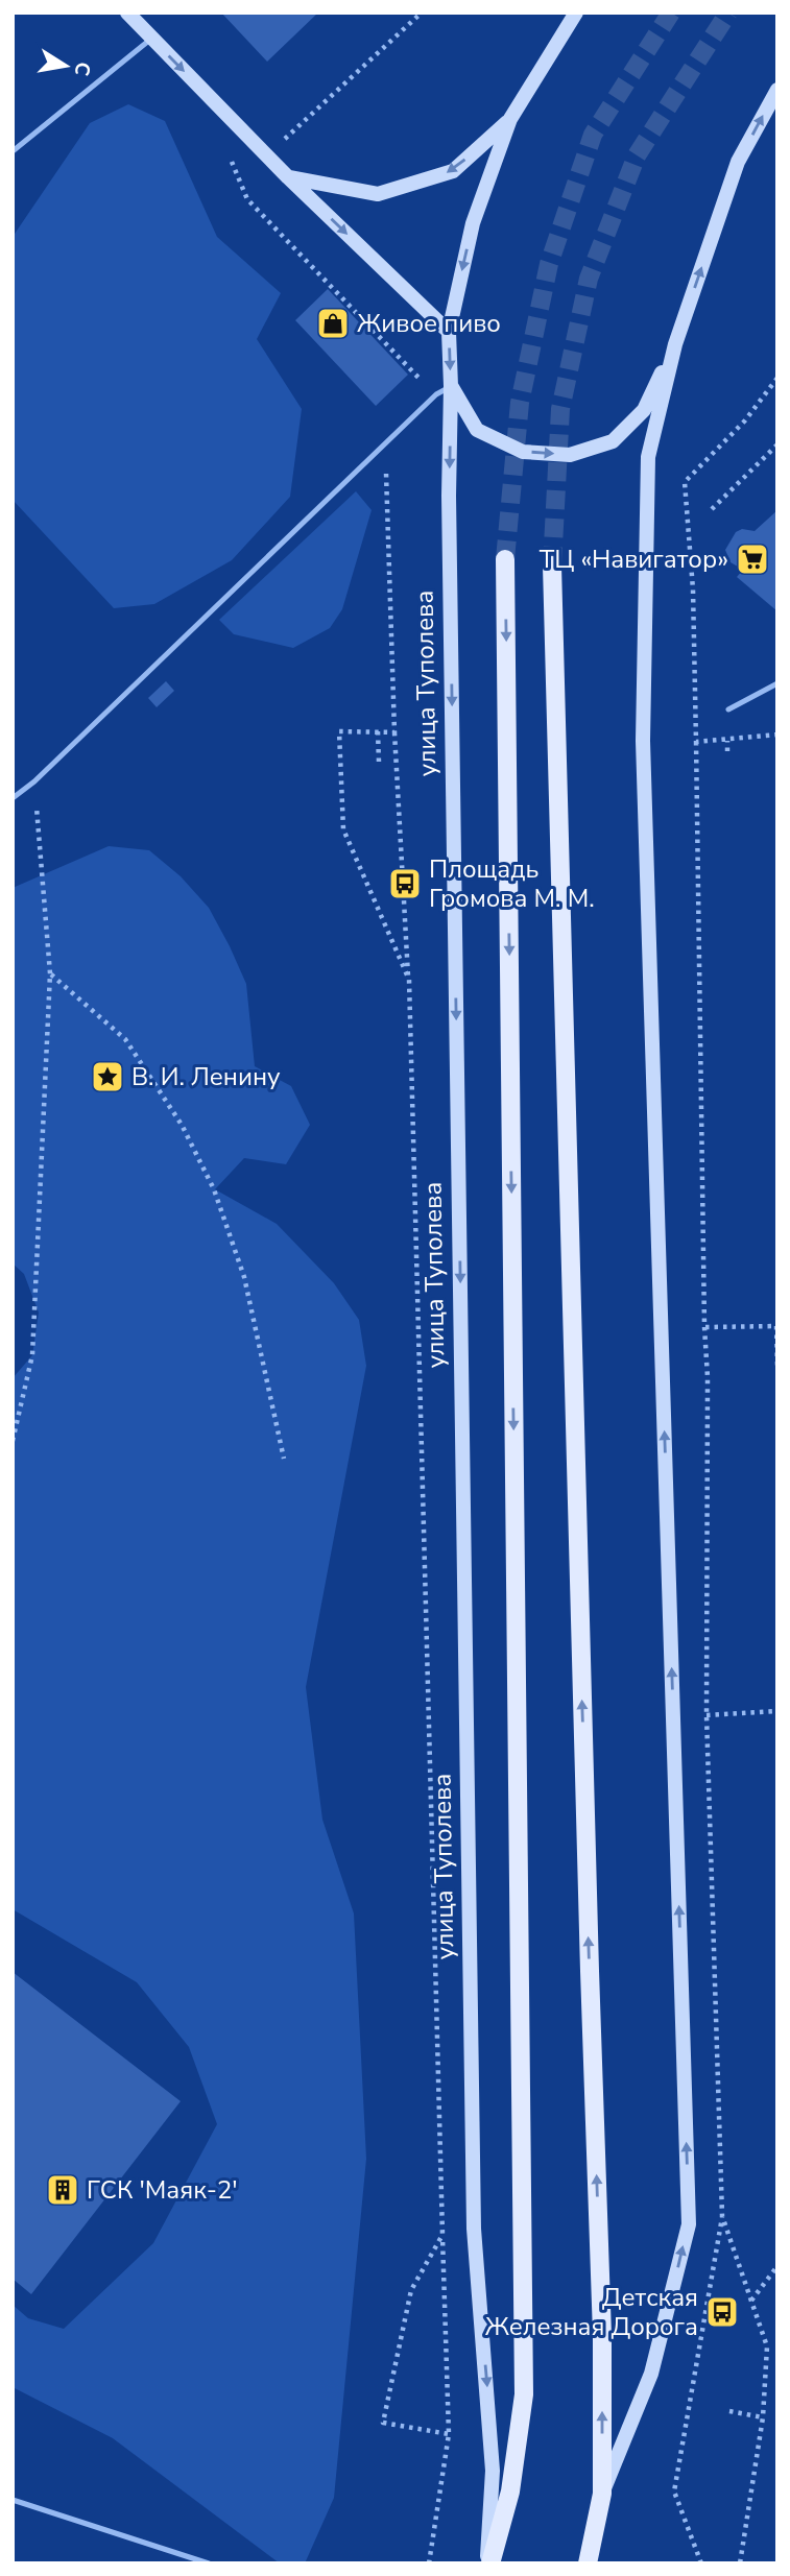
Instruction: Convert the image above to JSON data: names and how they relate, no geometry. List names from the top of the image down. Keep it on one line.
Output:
{"streets":{"main road":["улица Туполева"]},"places":{"shop":["Живое пиво"],"supermarket":["ТЦ «Навигатор»"],"bus stop":["Площадь Громова М. М.","Детская Железная Дорога"],"place":["В. И. Ленину"],"building":["ГСК 'Маяк-2'"]},"north":"right"}
